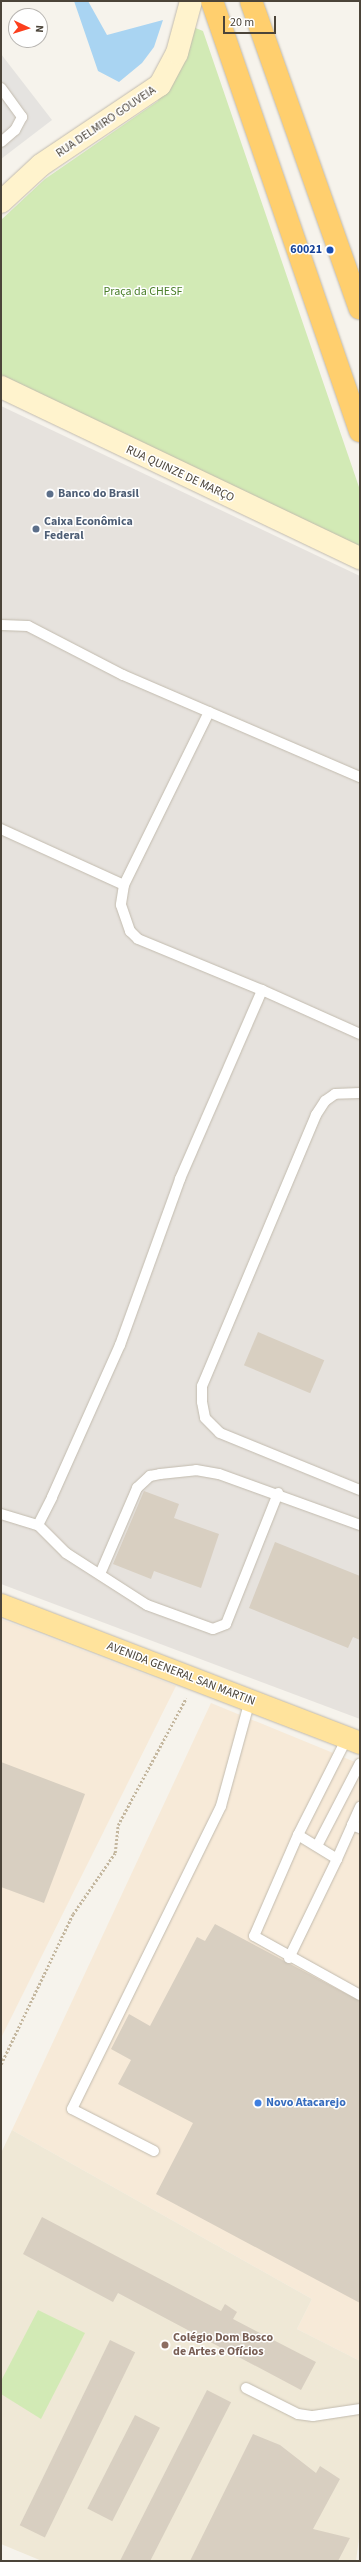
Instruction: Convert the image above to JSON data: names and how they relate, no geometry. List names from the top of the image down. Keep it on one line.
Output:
{"streets":{"main road":["AVENIDA GENERAL SAN MARTIN"],"street":["RUA DELMIRO GOUVEIA","RUA QUINZE DE MARÇO"]},"parks":["Praça da CHESF"],"places":["60021","Banco do Brasil","Caixa Econômica Federal","Novo Atacarejo","Colégio Dom Bosco de Artes e Ofícios"],"scale_bar":"20 m","north":"right"}
